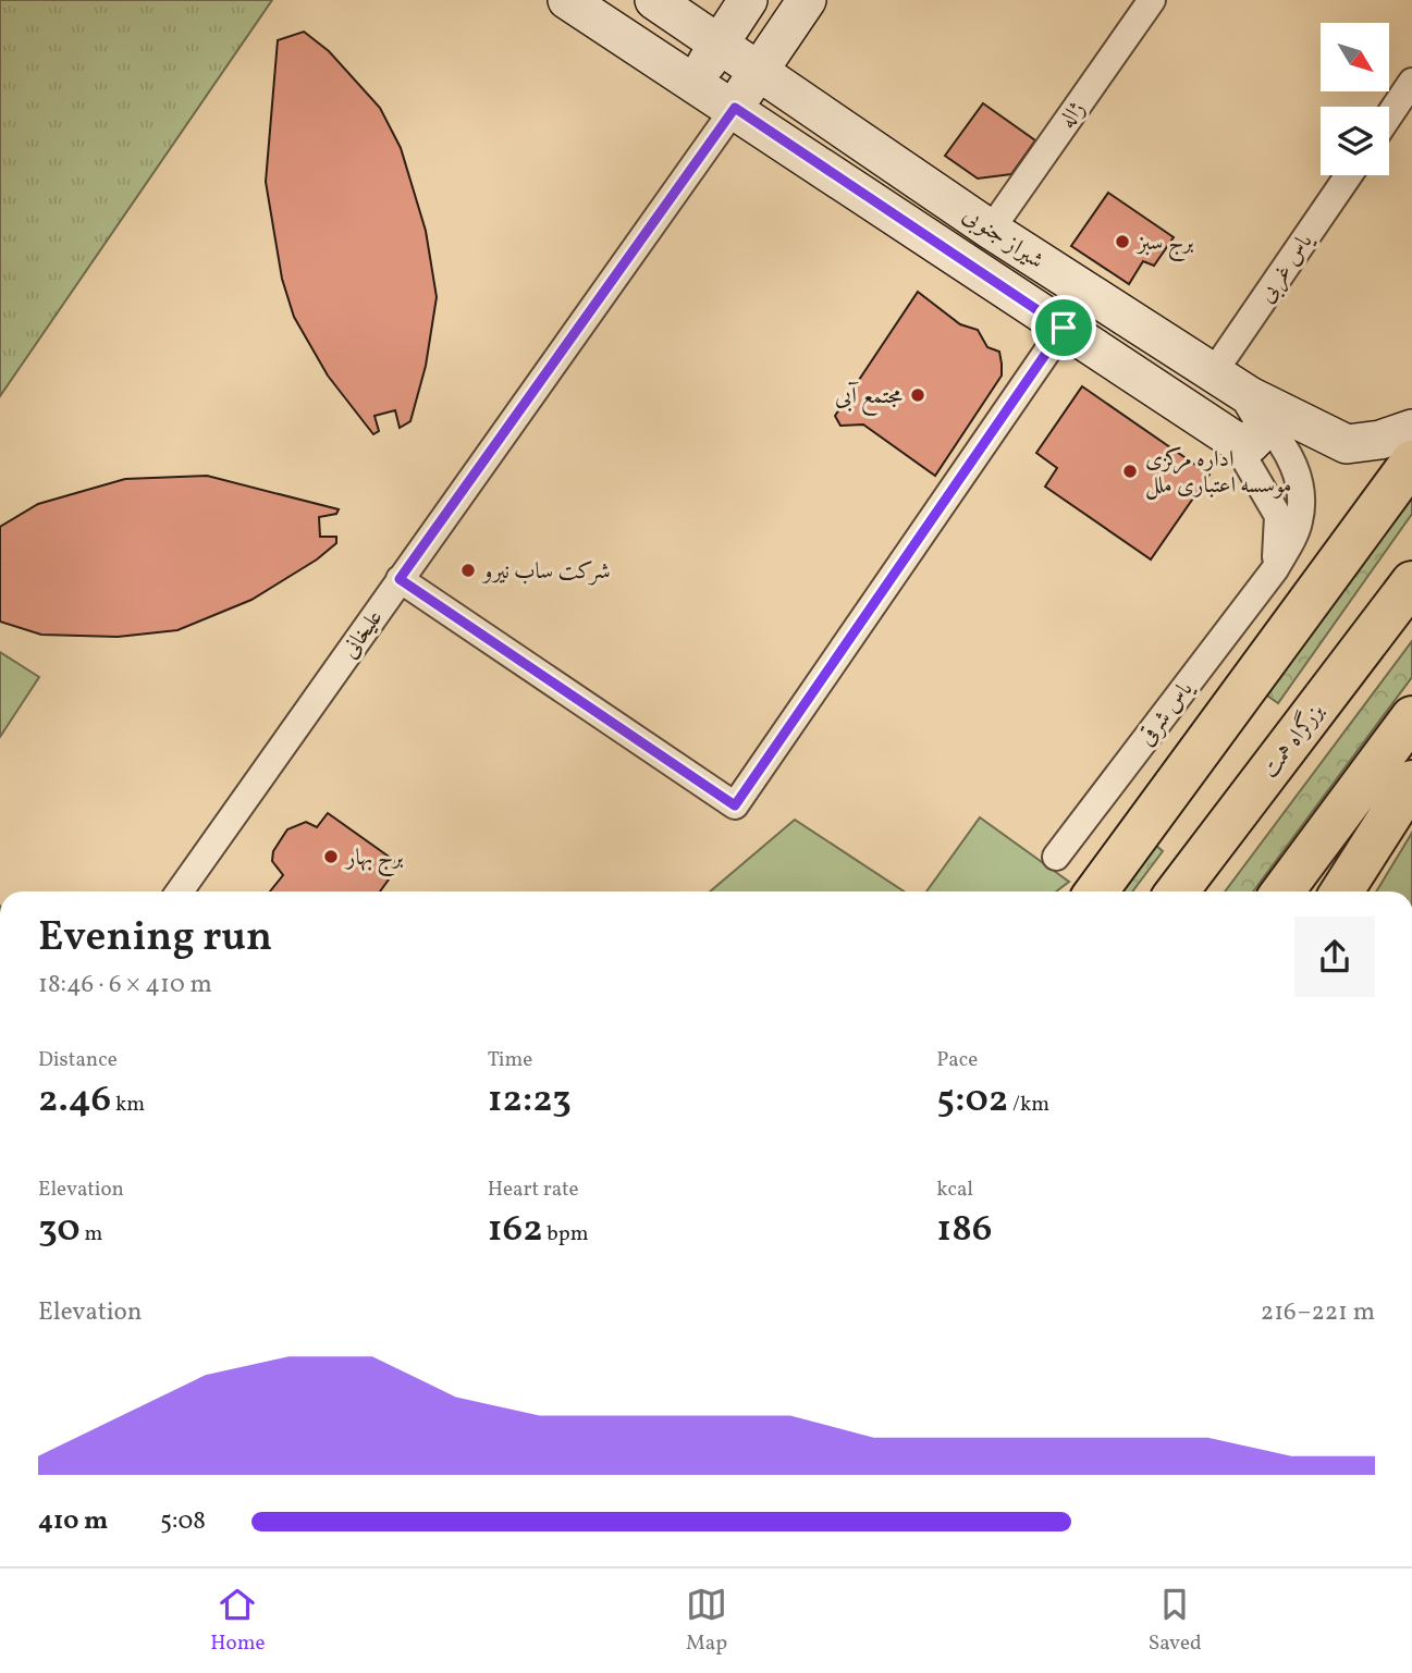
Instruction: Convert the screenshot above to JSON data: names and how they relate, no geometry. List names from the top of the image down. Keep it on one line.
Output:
{"streets":{"highway":["بزرگراه همت"],"main road":["شیراز جنوبی"],"street":["ژاله","یاس غربی","علیخانی","یاس شرقی"]},"crossings":[["ژاله","شیراز جنوبی"],["شیراز جنوبی","یاس غربی"],["شیراز جنوبی","علیخانی"],["شیراز جنوبی","یاس شرقی"]],"places":["برج سبز","مجتمع آبی","اداره مرکزی موسسه اعتباری ملل","شرکت ساب نیرو","برج بهار"],"north":"bottom right","page":{"heading":["Evening run","18:46 · 6 × 410 m"],"stats":[["Distance","2.46 km"],["Time","12:23"],["Pace","5:02 /km"],["Elevation","30 m"],["Heart rate","162 bpm"],["kcal","186"]],"chart":["Elevation","216–221 m"],"list":[{"name":"410 m","note":"5:08"}],"tabs":["Home","Map","Saved"]}}
